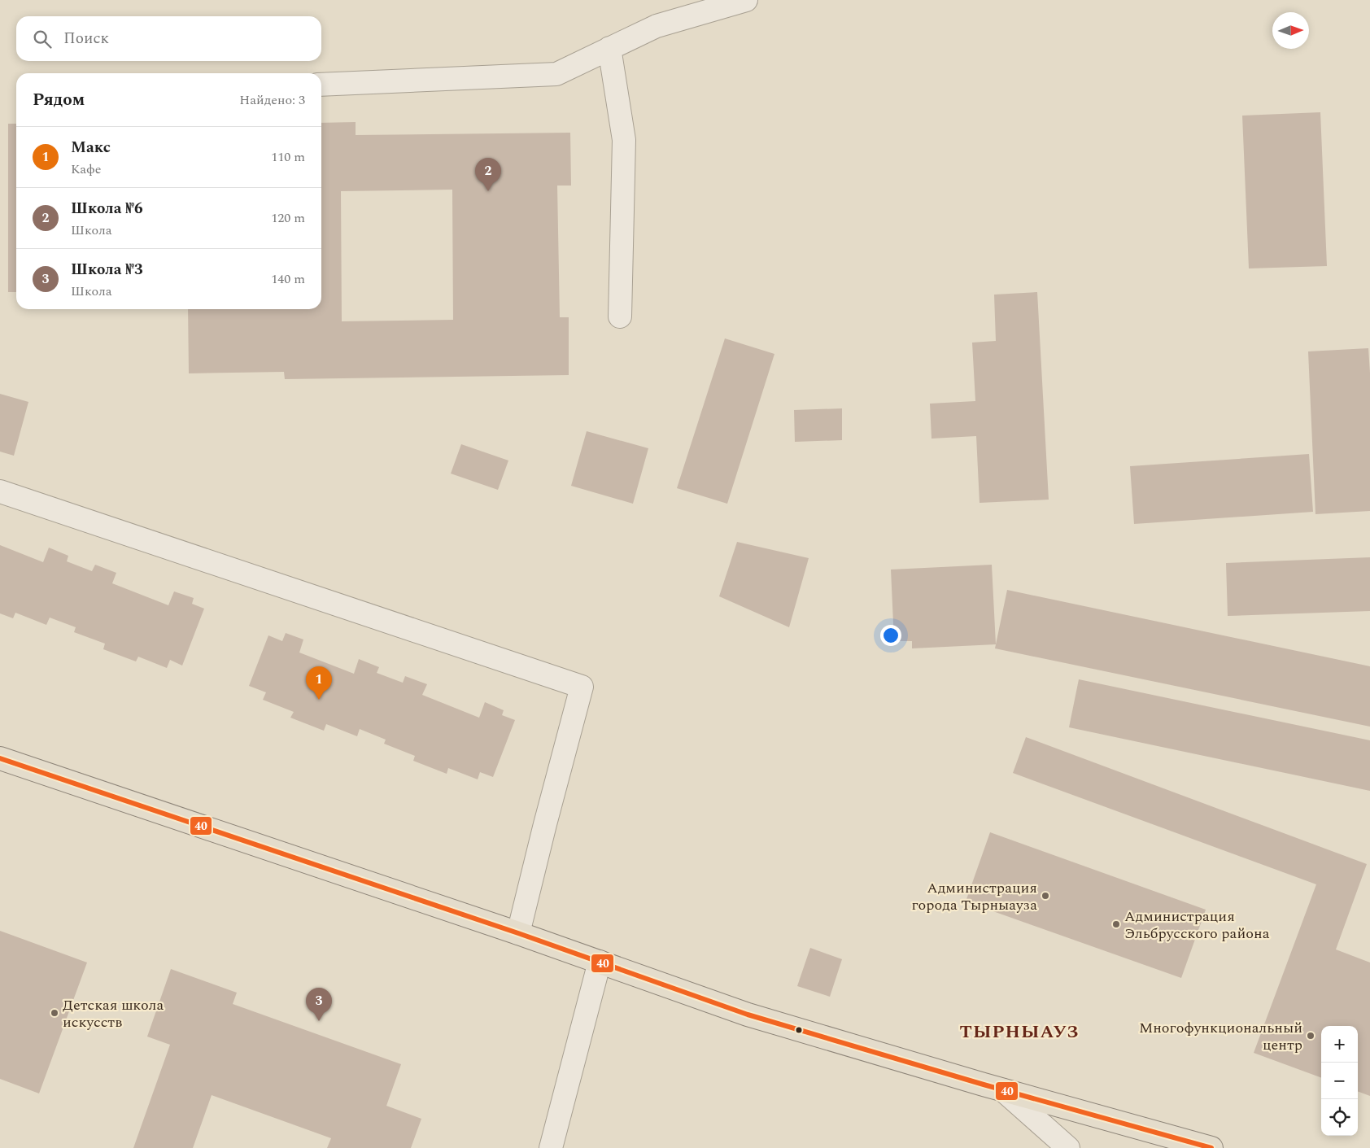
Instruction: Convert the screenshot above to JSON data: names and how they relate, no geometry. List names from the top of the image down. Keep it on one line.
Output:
{"districts":["ТЫРНЫАУЗ"],"places":["Администрация города Тырныауза","Администрация Эльбрусского района","Детская школа искусств","Многофункциональный центр"],"lines":["transit line 40"],"north":"right","page":{"search":"Поиск","heading":["Рядом","Найдено: 3"],"list":[{"mark":"1","name":"Макс","note":"Кафе","value":"110 m"},{"mark":"2","name":"Школа №6","note":"Школа","value":"120 m"},{"mark":"3","name":"Школа №3","note":"Школа","value":"140 m"}],"pins":["2","1","3"],"map_buttons":["+","−"]}}
